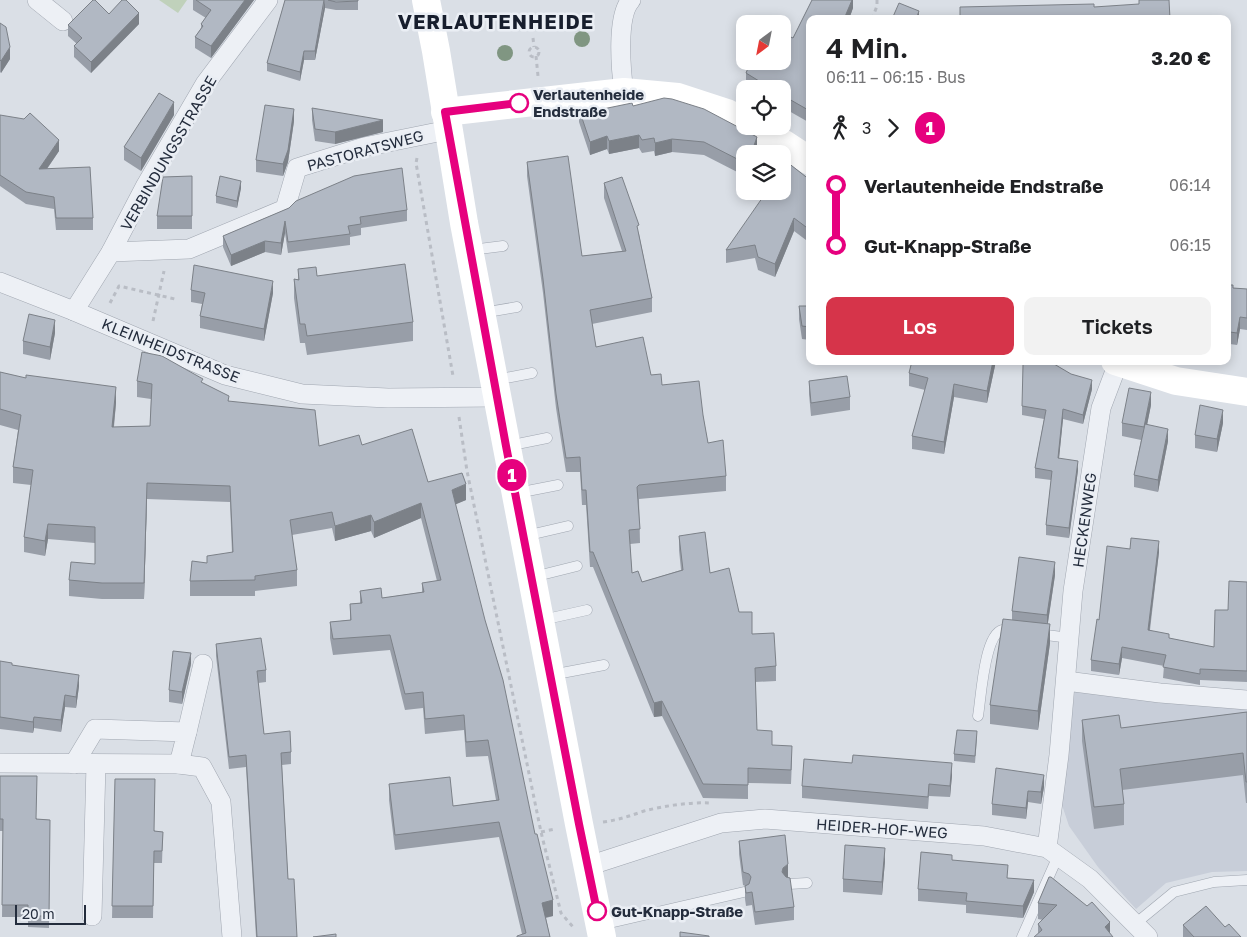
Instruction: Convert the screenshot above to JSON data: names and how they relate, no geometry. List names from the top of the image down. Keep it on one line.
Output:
{"streets":{"street":["PASTORATSWEG","VERBINDUNGSSTRASSE","KLEINHEIDSTRASSE","HECKENWEG","HEIDER-HOF-WEG"]},"crossings":[["PASTORATSWEG","VERBINDUNGSSTRASSE"],["VERBINDUNGSSTRASSE","KLEINHEIDSTRASSE"],["HECKENWEG","HEIDER-HOF-WEG"]],"districts":["VERLAUTENHEIDE"],"places":["Verlautenheide Endstraße","Gut-Knapp-Straße"],"lines":["bus line 1"],"scale_bar":"20 m","north":"bottom left","page":{"on_map":"1","heading":["4 Min.","06:11 – 06:15 · Bus","3.20 €"],"legs":["3","1"],"list":[{"name":"Verlautenheide Endstraße","value":"06:14"},{"name":"Gut-Knapp-Straße","value":"06:15"}],"buttons":["Los","Tickets"],"scale":"20 m"}}
